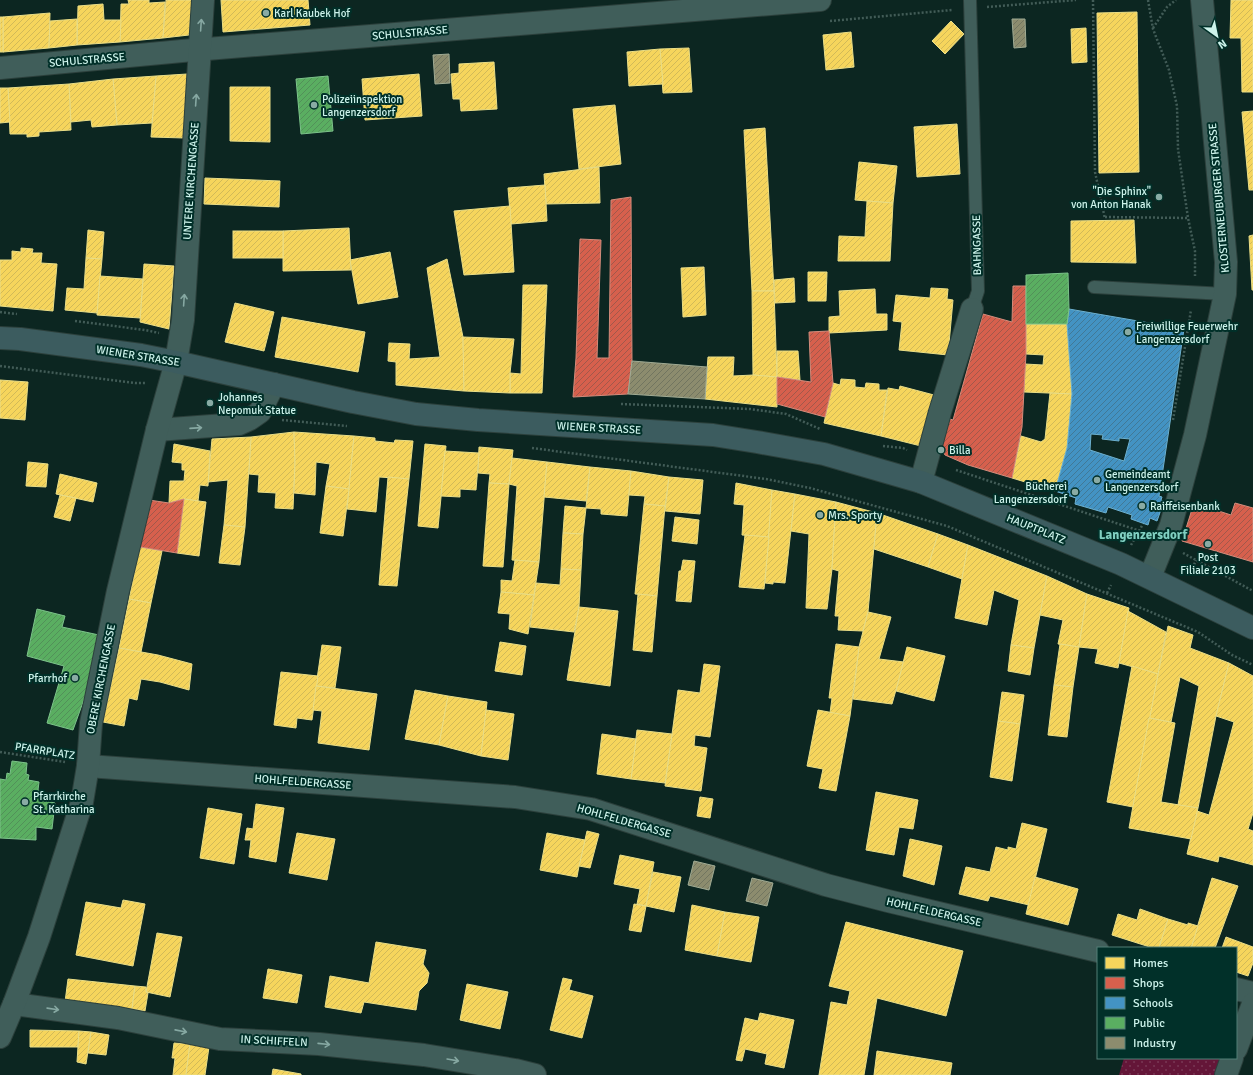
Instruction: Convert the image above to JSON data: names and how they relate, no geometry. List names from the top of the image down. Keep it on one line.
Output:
{"streets":{"main road":["WIENER STRASSE","HAUPTPLATZ"],"street":["SCHULSTRASSE","UNTERE KIRCHENGASSE","KLOSTERNEUBURGER STRASSE","BAHNGASSE","OBERE KIRCHENGASSE","HOHLFELDERGASSE","IN SCHIFFELN"],"path":["PFARRPLATZ"]},"crossings":[["SCHULSTRASSE","UNTERE KIRCHENGASSE"],["UNTERE KIRCHENGASSE","WIENER STRASSE"],["UNTERE KIRCHENGASSE","OBERE KIRCHENGASSE"],["KLOSTERNEUBURGER STRASSE","HAUPTPLATZ"],["BAHNGASSE","WIENER STRASSE"],["BAHNGASSE","HAUPTPLATZ"],["WIENER STRASSE","HAUPTPLATZ"],["WIENER STRASSE","OBERE KIRCHENGASSE"],["OBERE KIRCHENGASSE","PFARRPLATZ"],["OBERE KIRCHENGASSE","HOHLFELDERGASSE"],["OBERE KIRCHENGASSE","IN SCHIFFELN"],["PFARRPLATZ","HOHLFELDERGASSE"]],"one_way":["UNTERE KIRCHENGASSE","IN SCHIFFELN"],"districts":["Langenzersdorf"],"places":["Karl Kaubek Hof","Polizeiinspektion Langenzersdorf","\"Die Sphinx\" von Anton Hanak","Freiwillige Feuerwehr Langenzersdorf","Johannes Nepomuk Statue","Billa","Gemeindeamt Langenzersdorf","Bücherei Langenzersdorf","Raiffeisenbank","Mrs. Sporty","Post Filiale 2103","Pfarrhof","Pfarrkirche St. Katharina"],"legend":["Homes","Shops","Schools","Public","Industry"],"north":"bottom right"}
